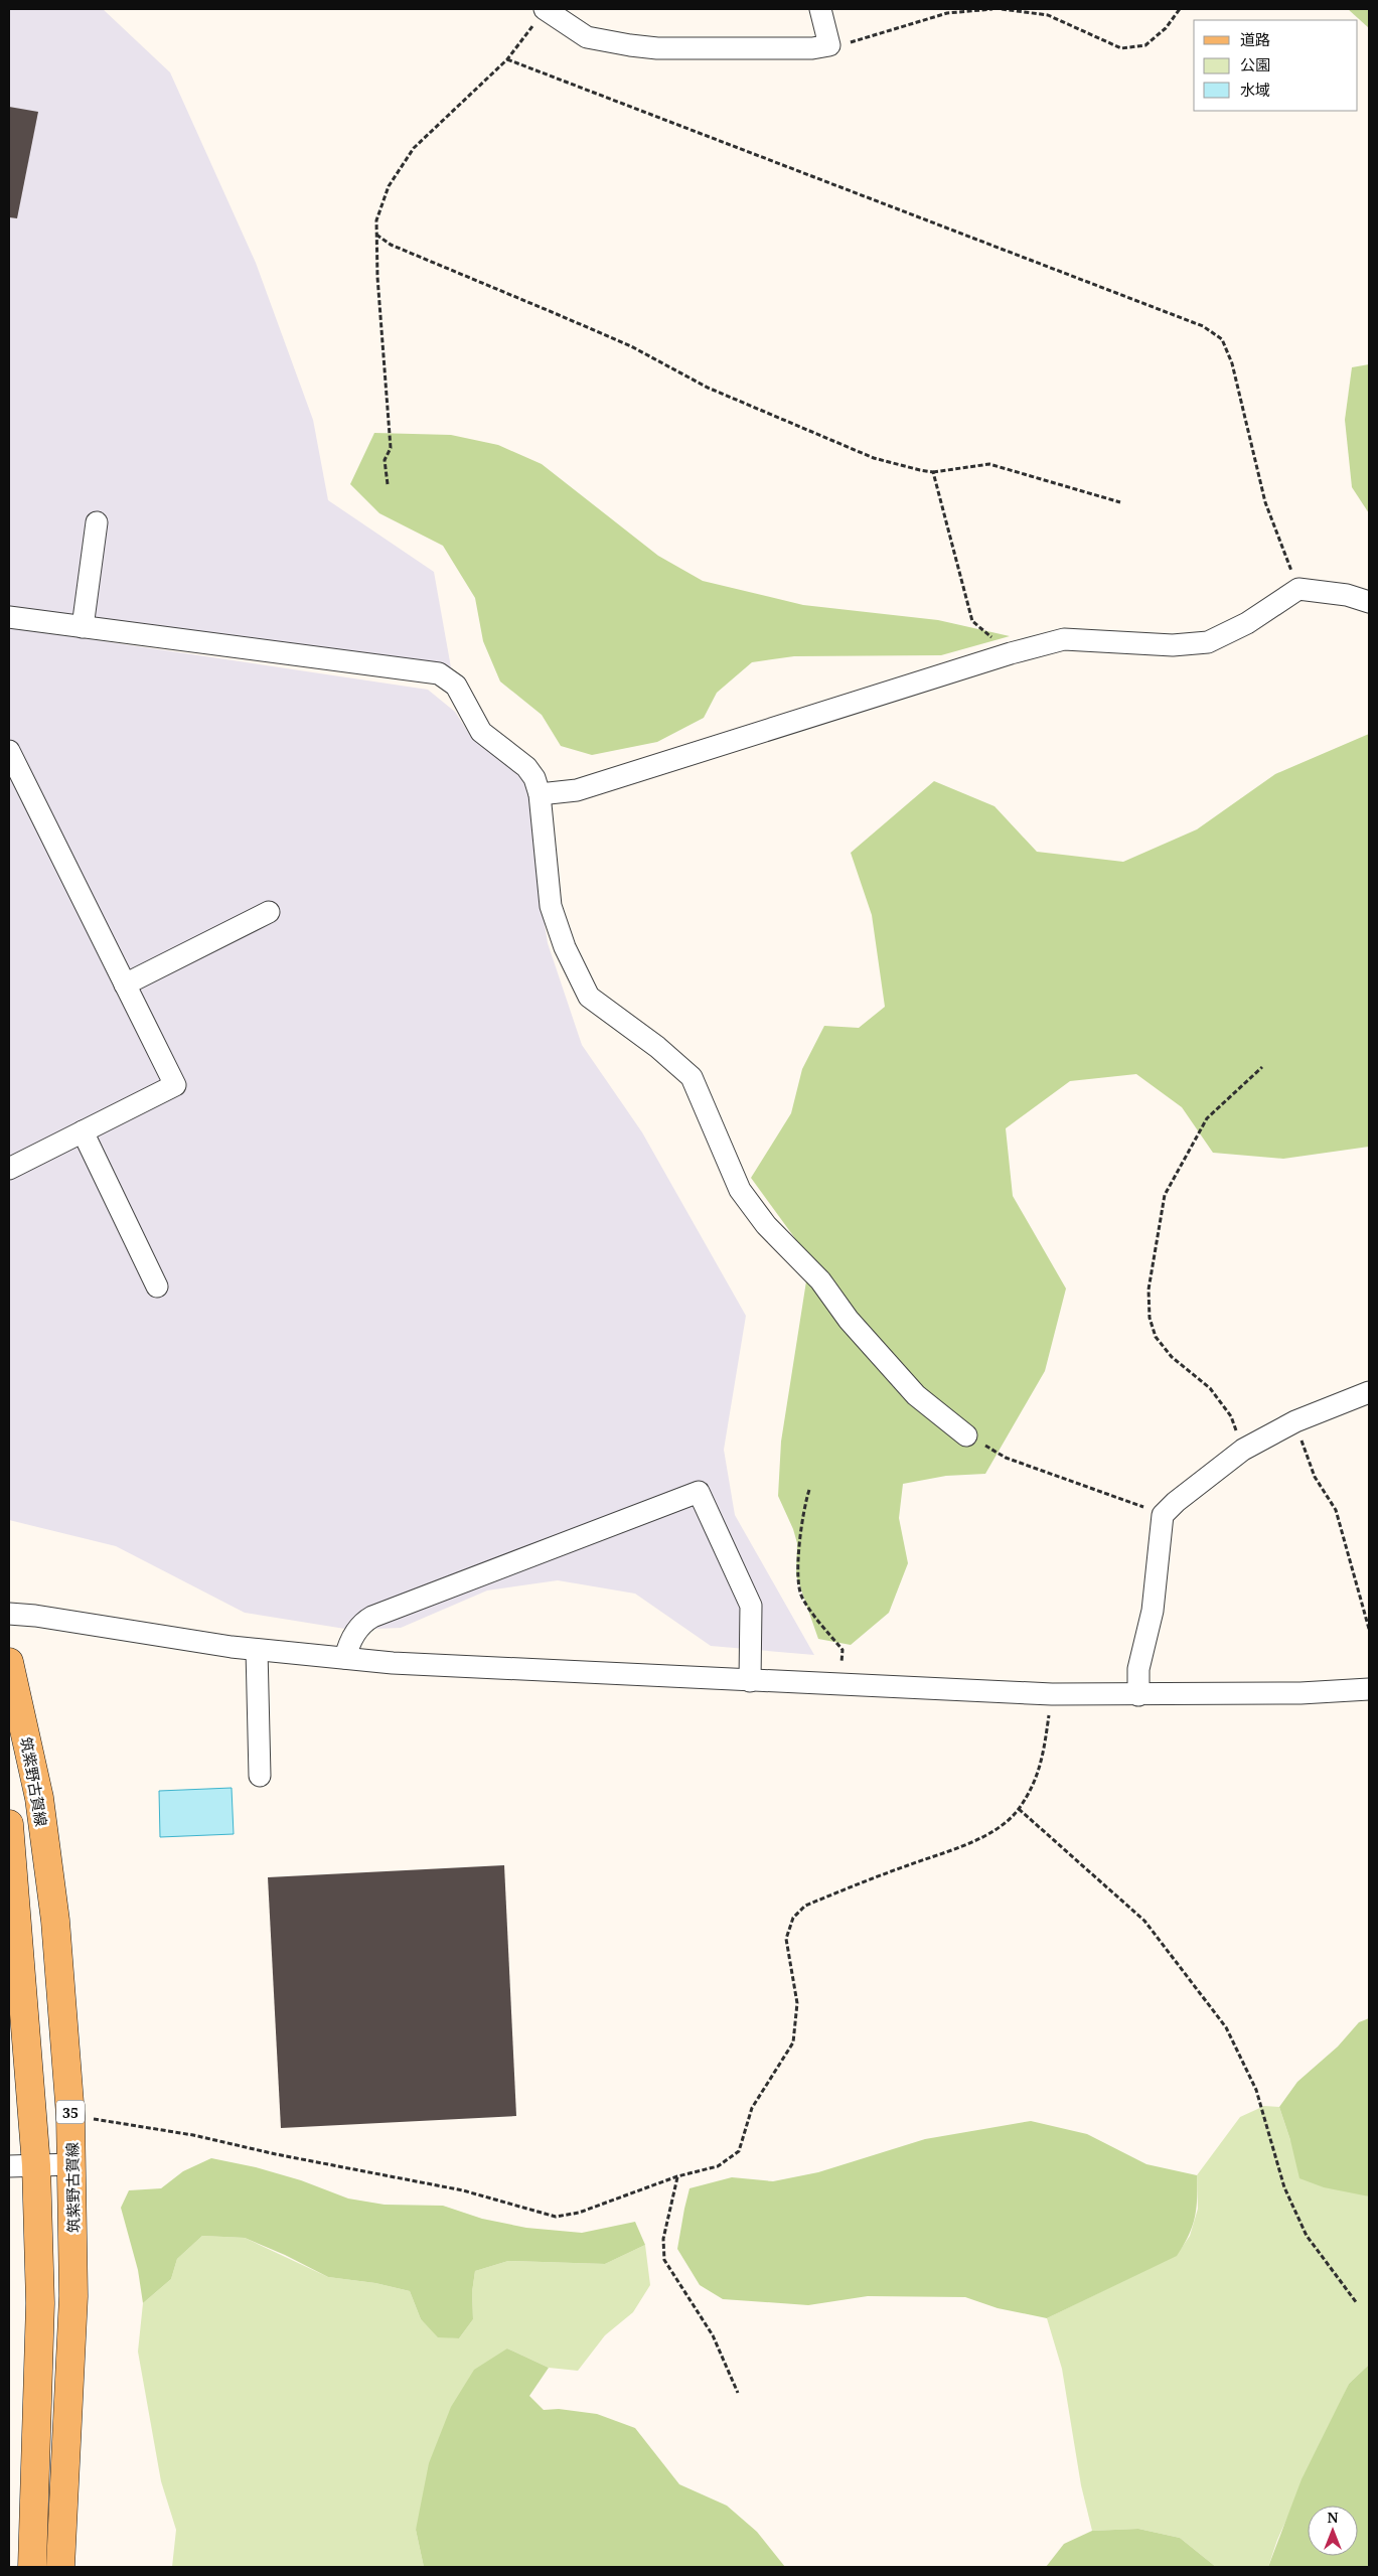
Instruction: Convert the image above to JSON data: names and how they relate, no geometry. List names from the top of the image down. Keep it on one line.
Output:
{"streets":{"main road":["筑紫野古賀線","35"]},"legend":["道路","公園","水域"],"north":"top"}
